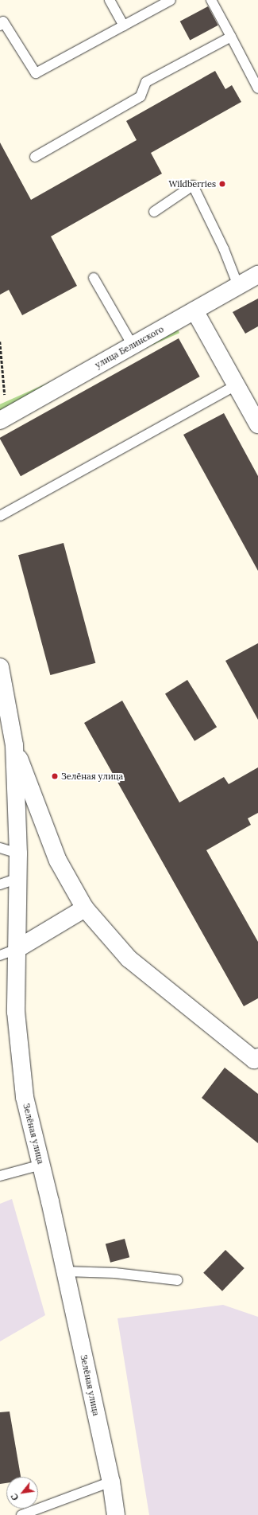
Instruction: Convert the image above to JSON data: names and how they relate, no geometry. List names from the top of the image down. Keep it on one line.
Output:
{"streets":{"street":["улица Белинского","Зелёная улица"]},"places":["Wildberries","Зелёная улица"],"north":"bottom left"}
